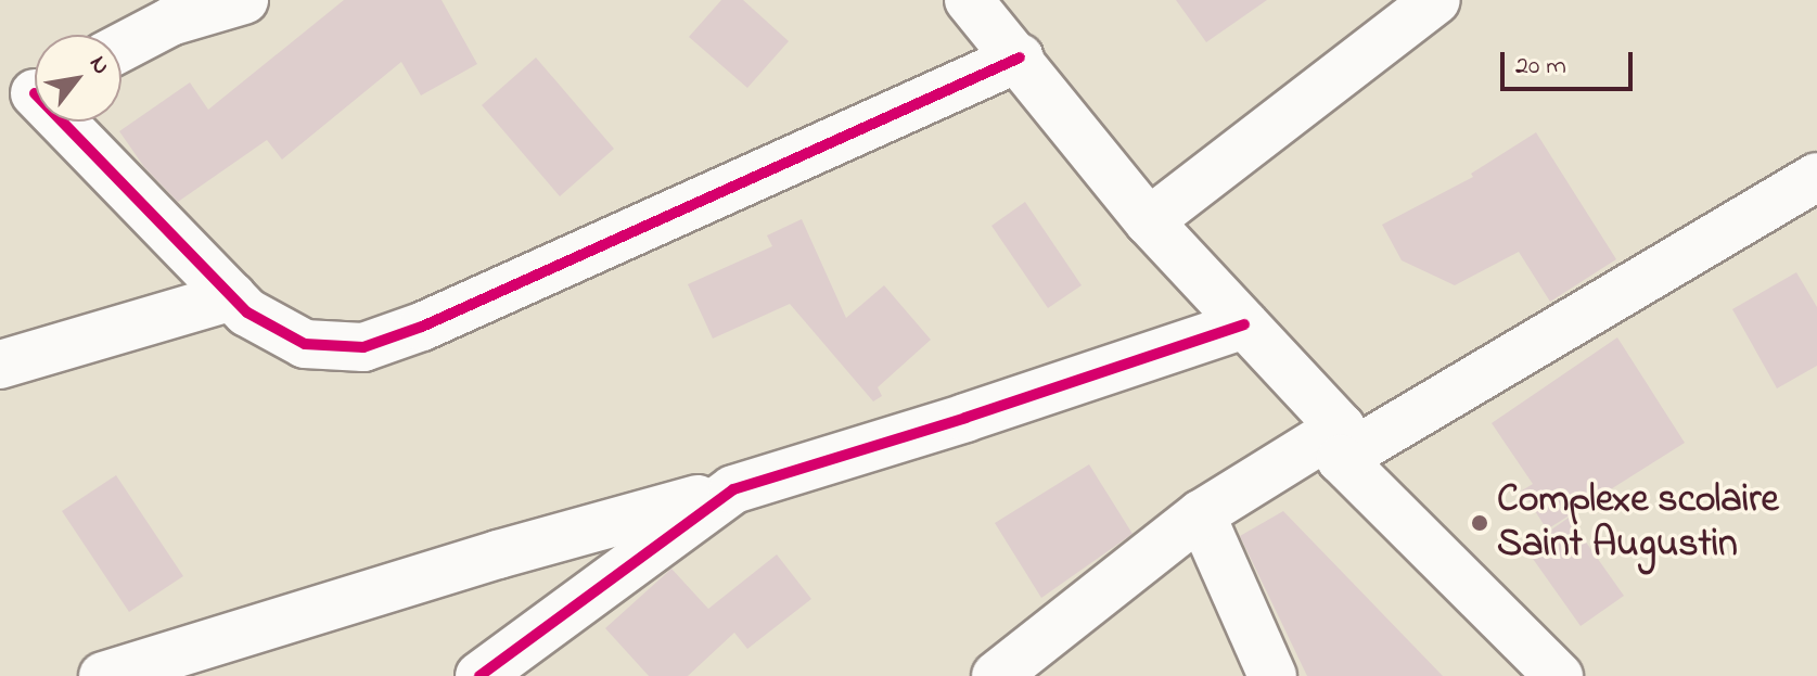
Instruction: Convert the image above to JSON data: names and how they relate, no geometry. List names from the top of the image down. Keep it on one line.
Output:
{"places":["Complexe scolaire Saint Augustin"],"scale_bar":"20 m","north":"top right"}
